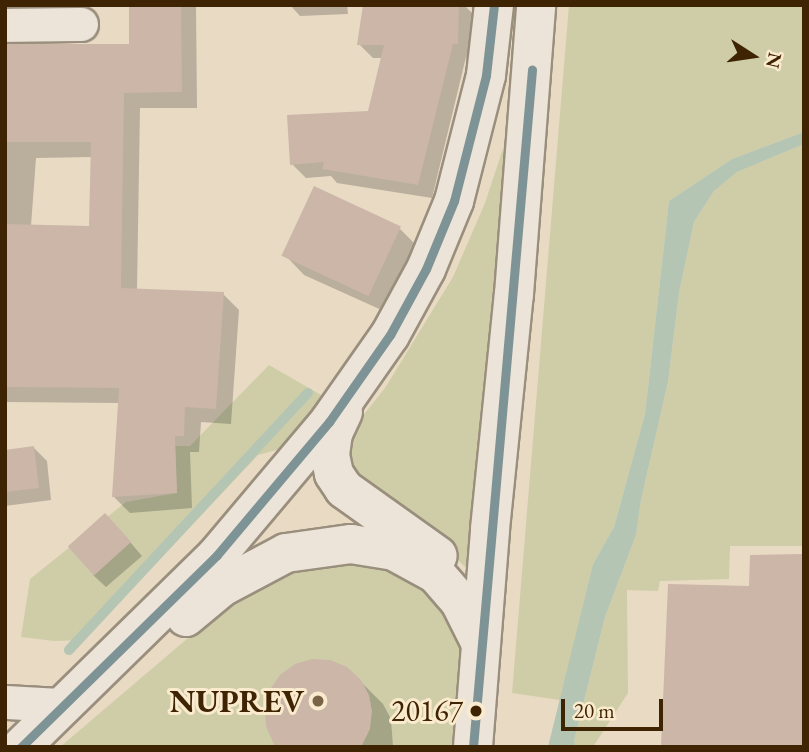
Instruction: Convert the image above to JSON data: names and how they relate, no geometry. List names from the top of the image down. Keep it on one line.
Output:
{"places":["NUPREV","20167"],"scale_bar":"20 m","north":"right"}
